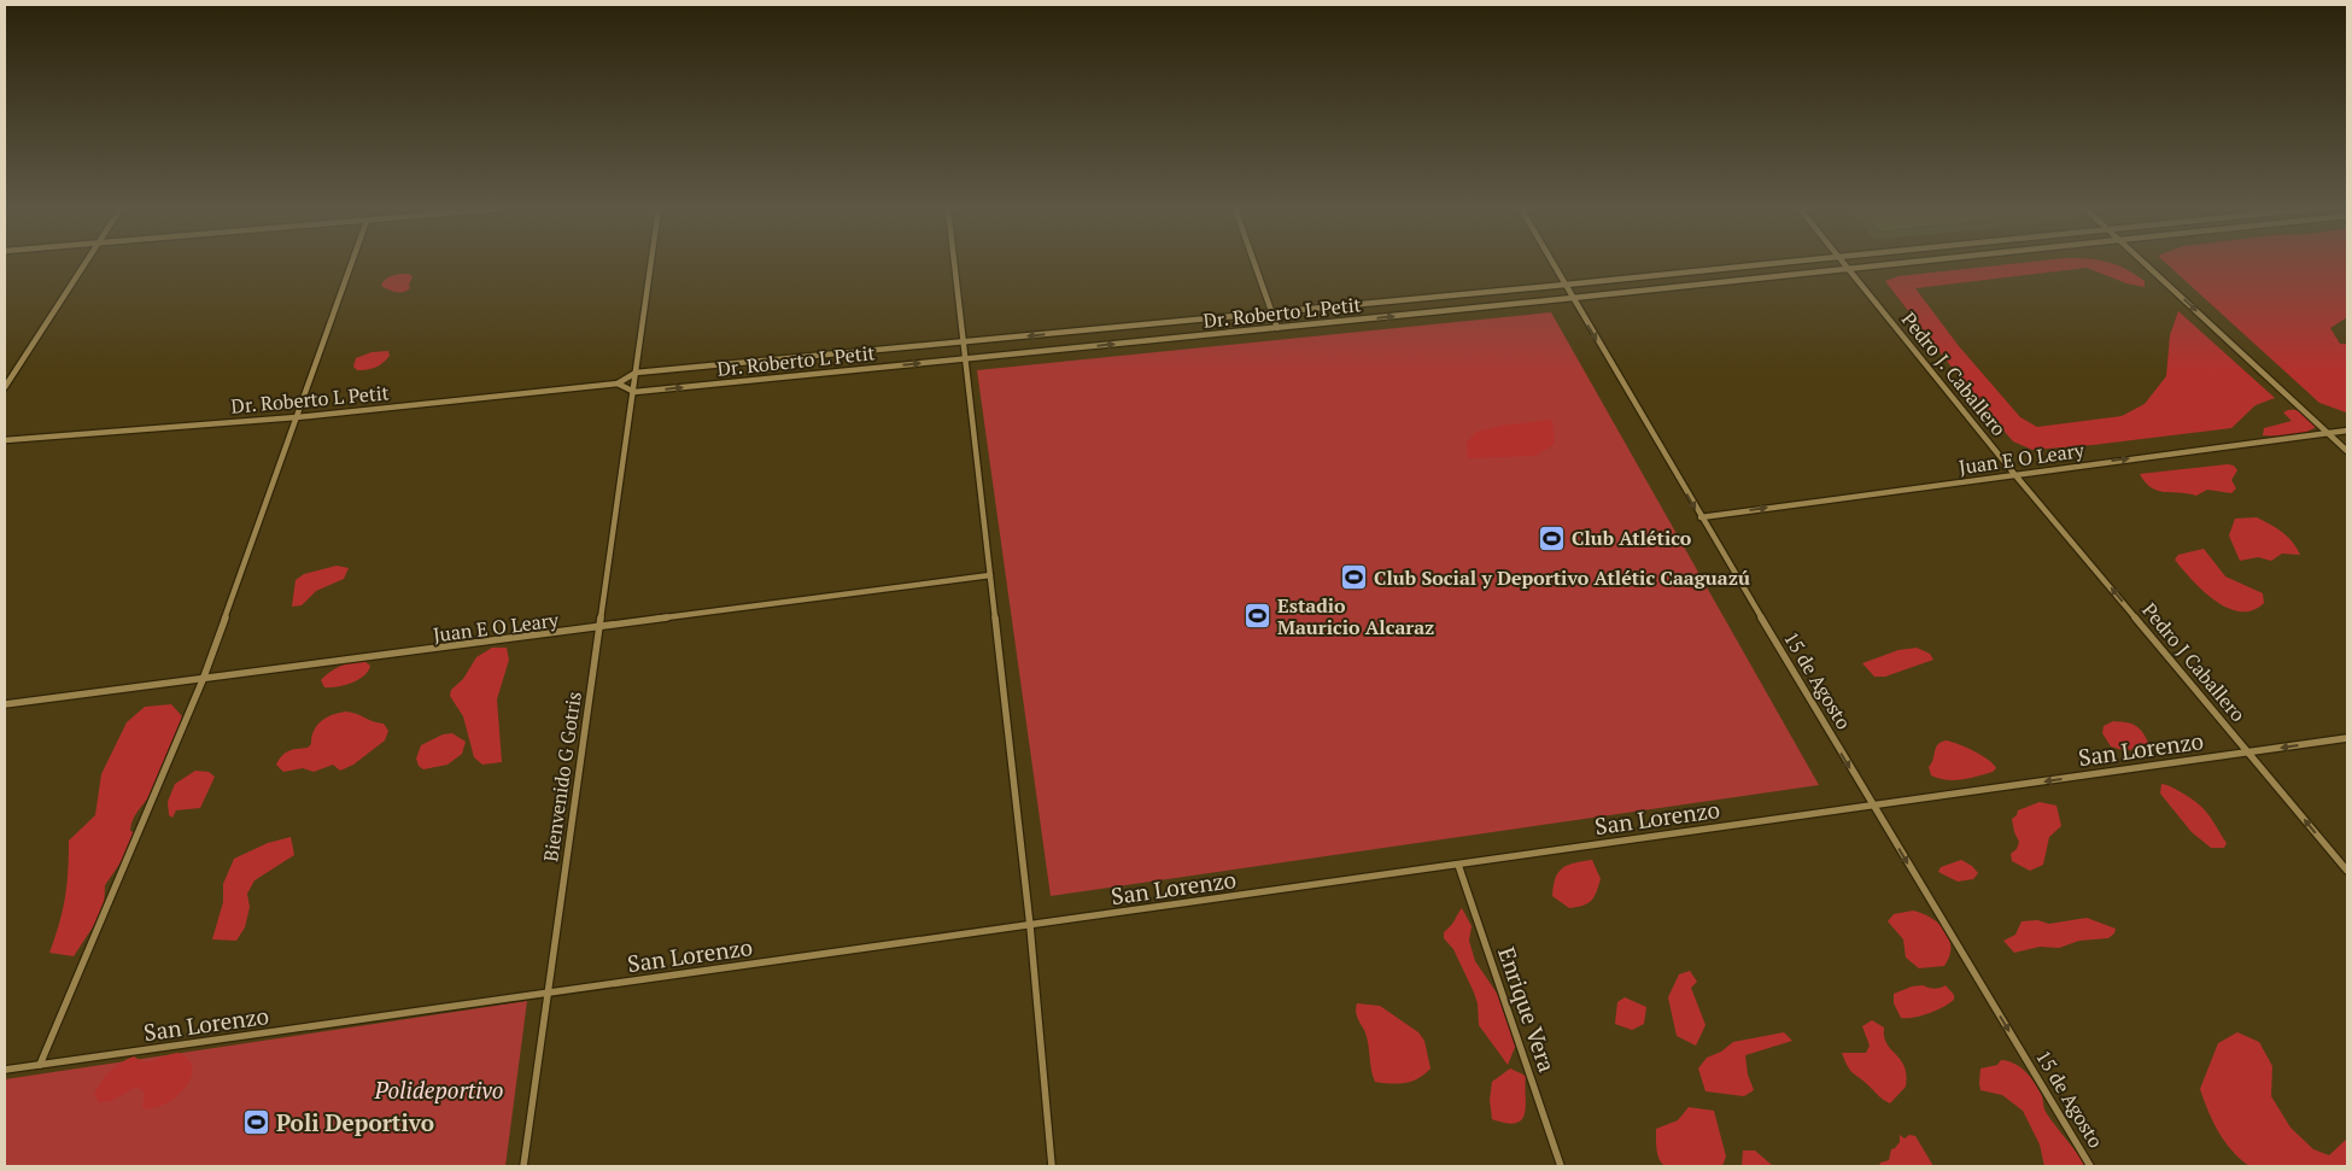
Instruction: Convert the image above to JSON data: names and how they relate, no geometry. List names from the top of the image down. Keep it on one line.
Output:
{"streets":{"street":["Dr. Roberto L Petit","Pedro J. Caballero","Juan E O Leary","Pedro J Caballero","15 de Agosto","San Lorenzo","Bienvenido G Gotris","Enrique Vera"]},"crossings":[["Dr. Roberto L Petit","Pedro J. Caballero"],["Dr. Roberto L Petit","15 de Agosto"],["Dr. Roberto L Petit","Bienvenido G Gotris"],["Pedro J. Caballero","Juan E O Leary"],["Pedro J. Caballero","Pedro J Caballero"],["Juan E O Leary","Pedro J Caballero"],["Juan E O Leary","15 de Agosto"],["Juan E O Leary","Bienvenido G Gotris"],["Pedro J Caballero","San Lorenzo"],["15 de Agosto","San Lorenzo"],["San Lorenzo","Bienvenido G Gotris"],["San Lorenzo","Enrique Vera"]],"one_way":["Juan E O Leary","Pedro J Caballero","15 de Agosto"],"parks":["Polideportivo"],"places":{"sports":["Club Atlético","Club Social y Deportivo Atlétic Caaguazú","Estadio Mauricio Alcaraz","Poli Deportivo"]}}
